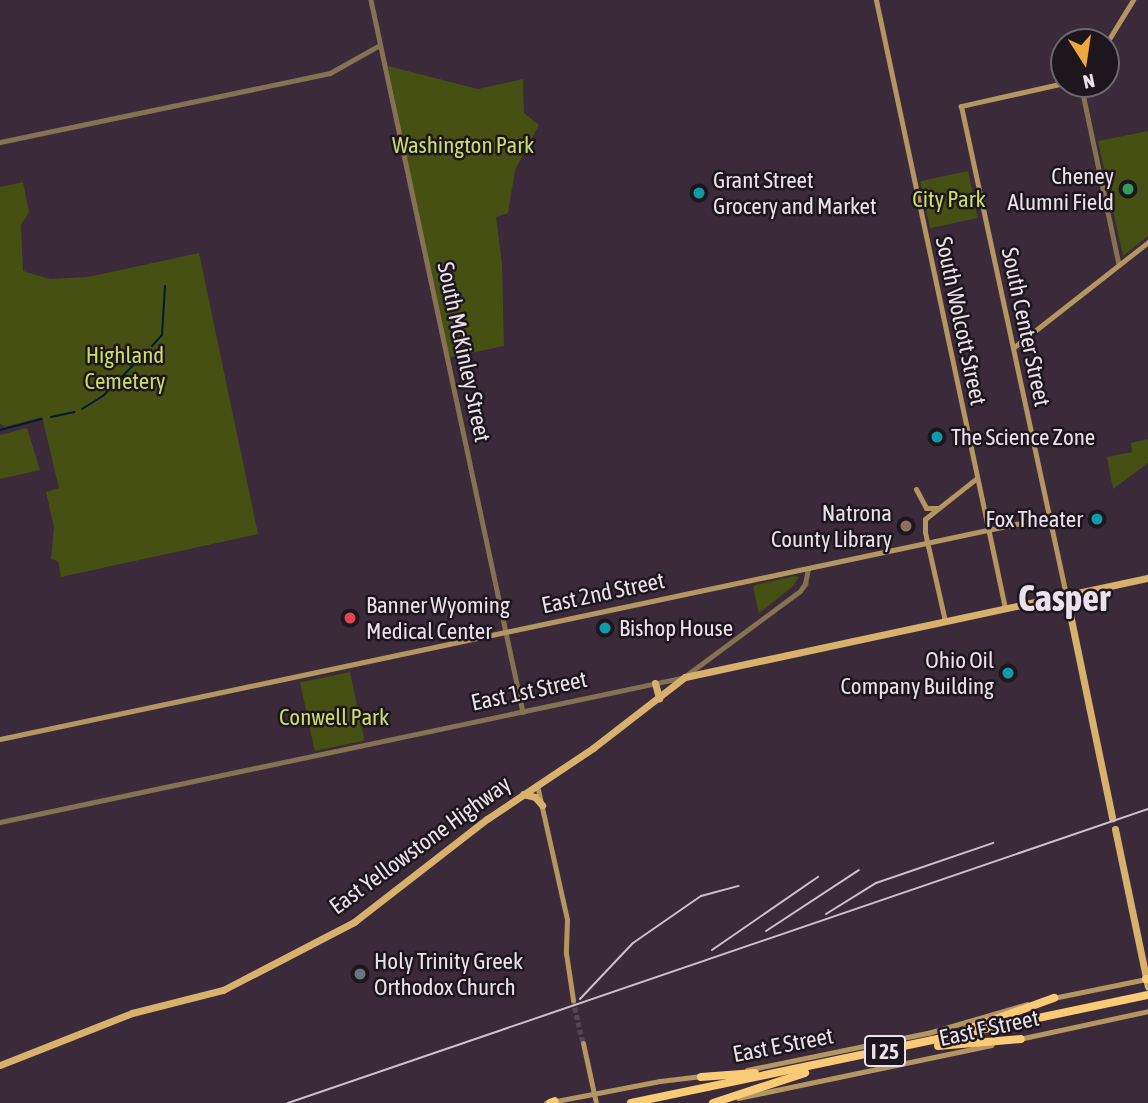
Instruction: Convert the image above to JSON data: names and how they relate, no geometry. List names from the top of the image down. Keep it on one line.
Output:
{"streets":{"highway":["I 25"],"main road":["South Wolcott Street","South Center Street","East 2nd Street","East 1st Street","East Yellowstone Highway","East F Street","East E Street"],"street":["South McKinley Street"]},"crossings":[["South Wolcott Street","East 2nd Street"],["South Wolcott Street","East 1st Street"],["South Center Street","East 2nd Street"],["South Center Street","East 1st Street"],["South McKinley Street","East 2nd Street"],["South McKinley Street","East 1st Street"],["East 2nd Street","East Yellowstone Highway"],["East 1st Street","East Yellowstone Highway"]],"districts":["Casper"],"parks":["Washington Park","City Park","Highland Cemetery","Conwell Park"],"places":["Cheney Alumni Field","Grant Street Grocery and Market","The Science Zone","Fox Theater","Natrona County Library","Banner Wyoming Medical Center","Bishop House","Ohio Oil Company Building","Holy Trinity Greek Orthodox Church"],"north":"bottom"}
